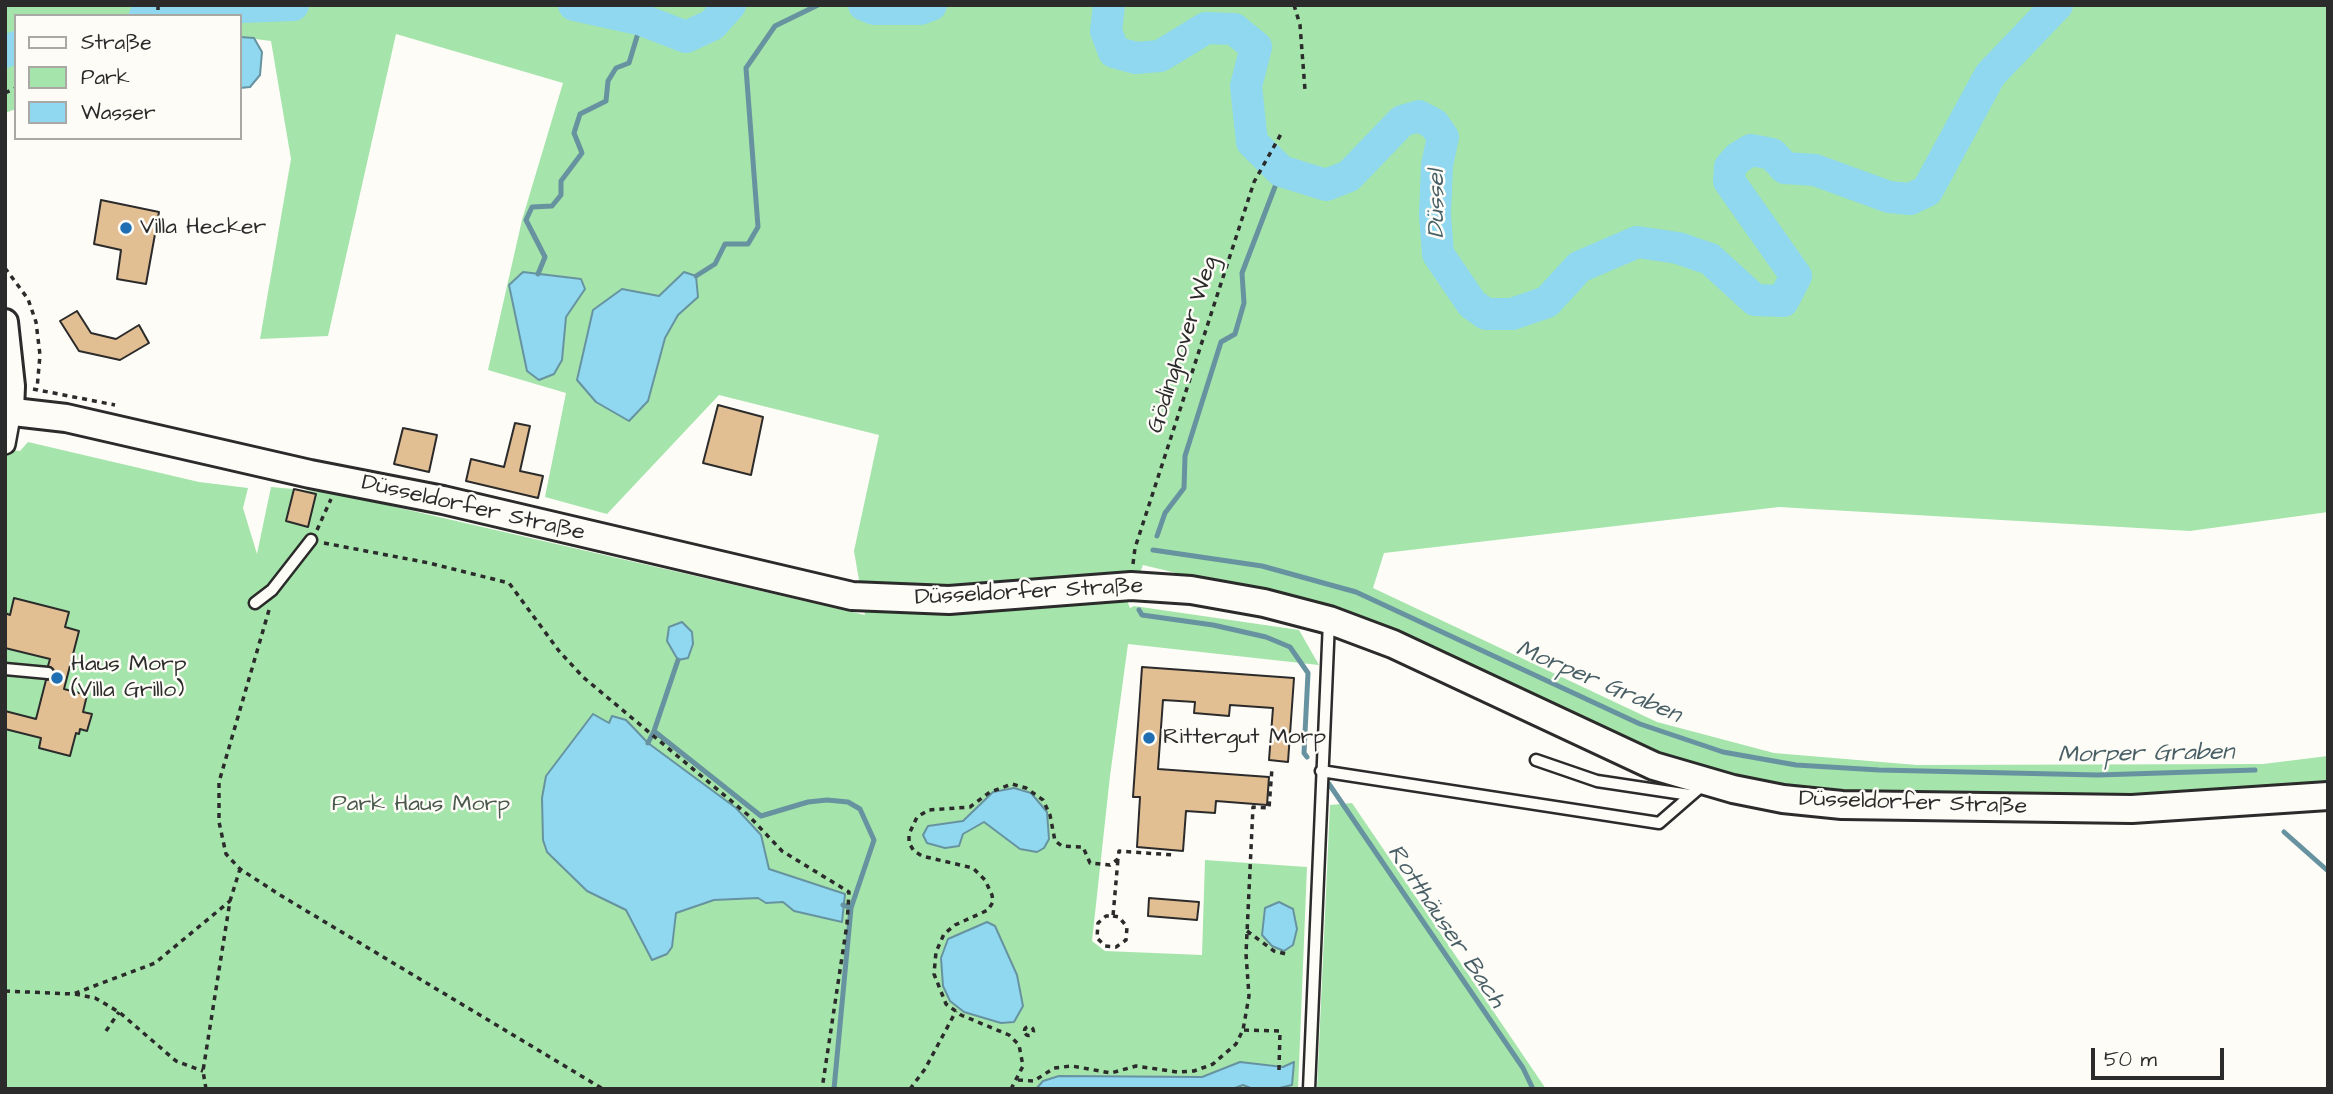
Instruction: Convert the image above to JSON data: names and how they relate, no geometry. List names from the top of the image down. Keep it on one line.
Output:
{"streets":{"main road":["Düsseldorfer Straße"],"path":["Gödinghover Weg"]},"water":["Düssel","Morper Graben","Rotthäuser Bach"],"parks":["Park Haus Morp"],"places":["Villa Hecker","Haus Morp (Villa Grillo)","Rittergut Morp"],"legend":["Straße","Park","Wasser"],"scale_bar":"50 m"}
